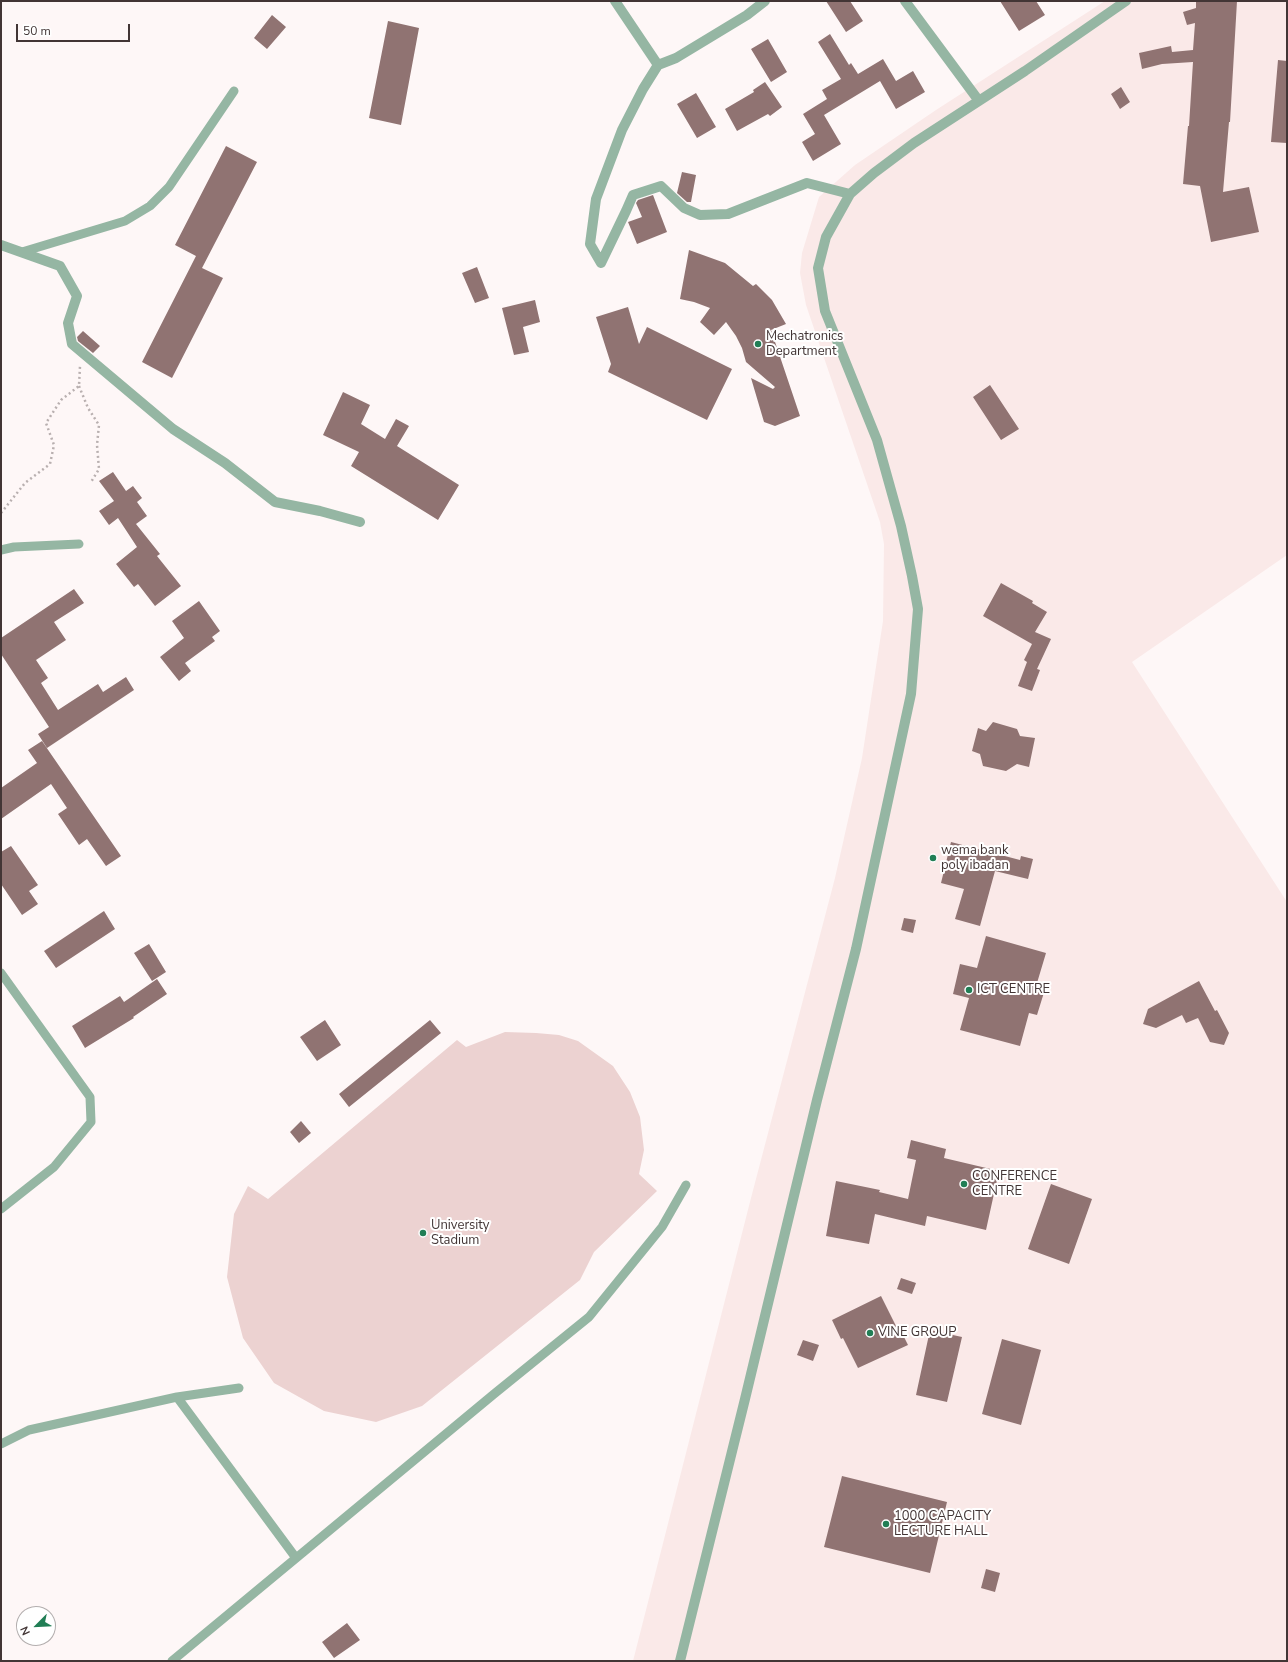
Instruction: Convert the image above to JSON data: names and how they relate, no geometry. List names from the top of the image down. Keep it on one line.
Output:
{"places":["Mechatronics Department","wema bank poly ibadan","ICT CENTRE","CONFERENCE CENTRE","University Stadium","VINE GROUP","1000 CAPACITY LECTURE HALL"],"scale_bar":"50 m","north":"bottom left"}
